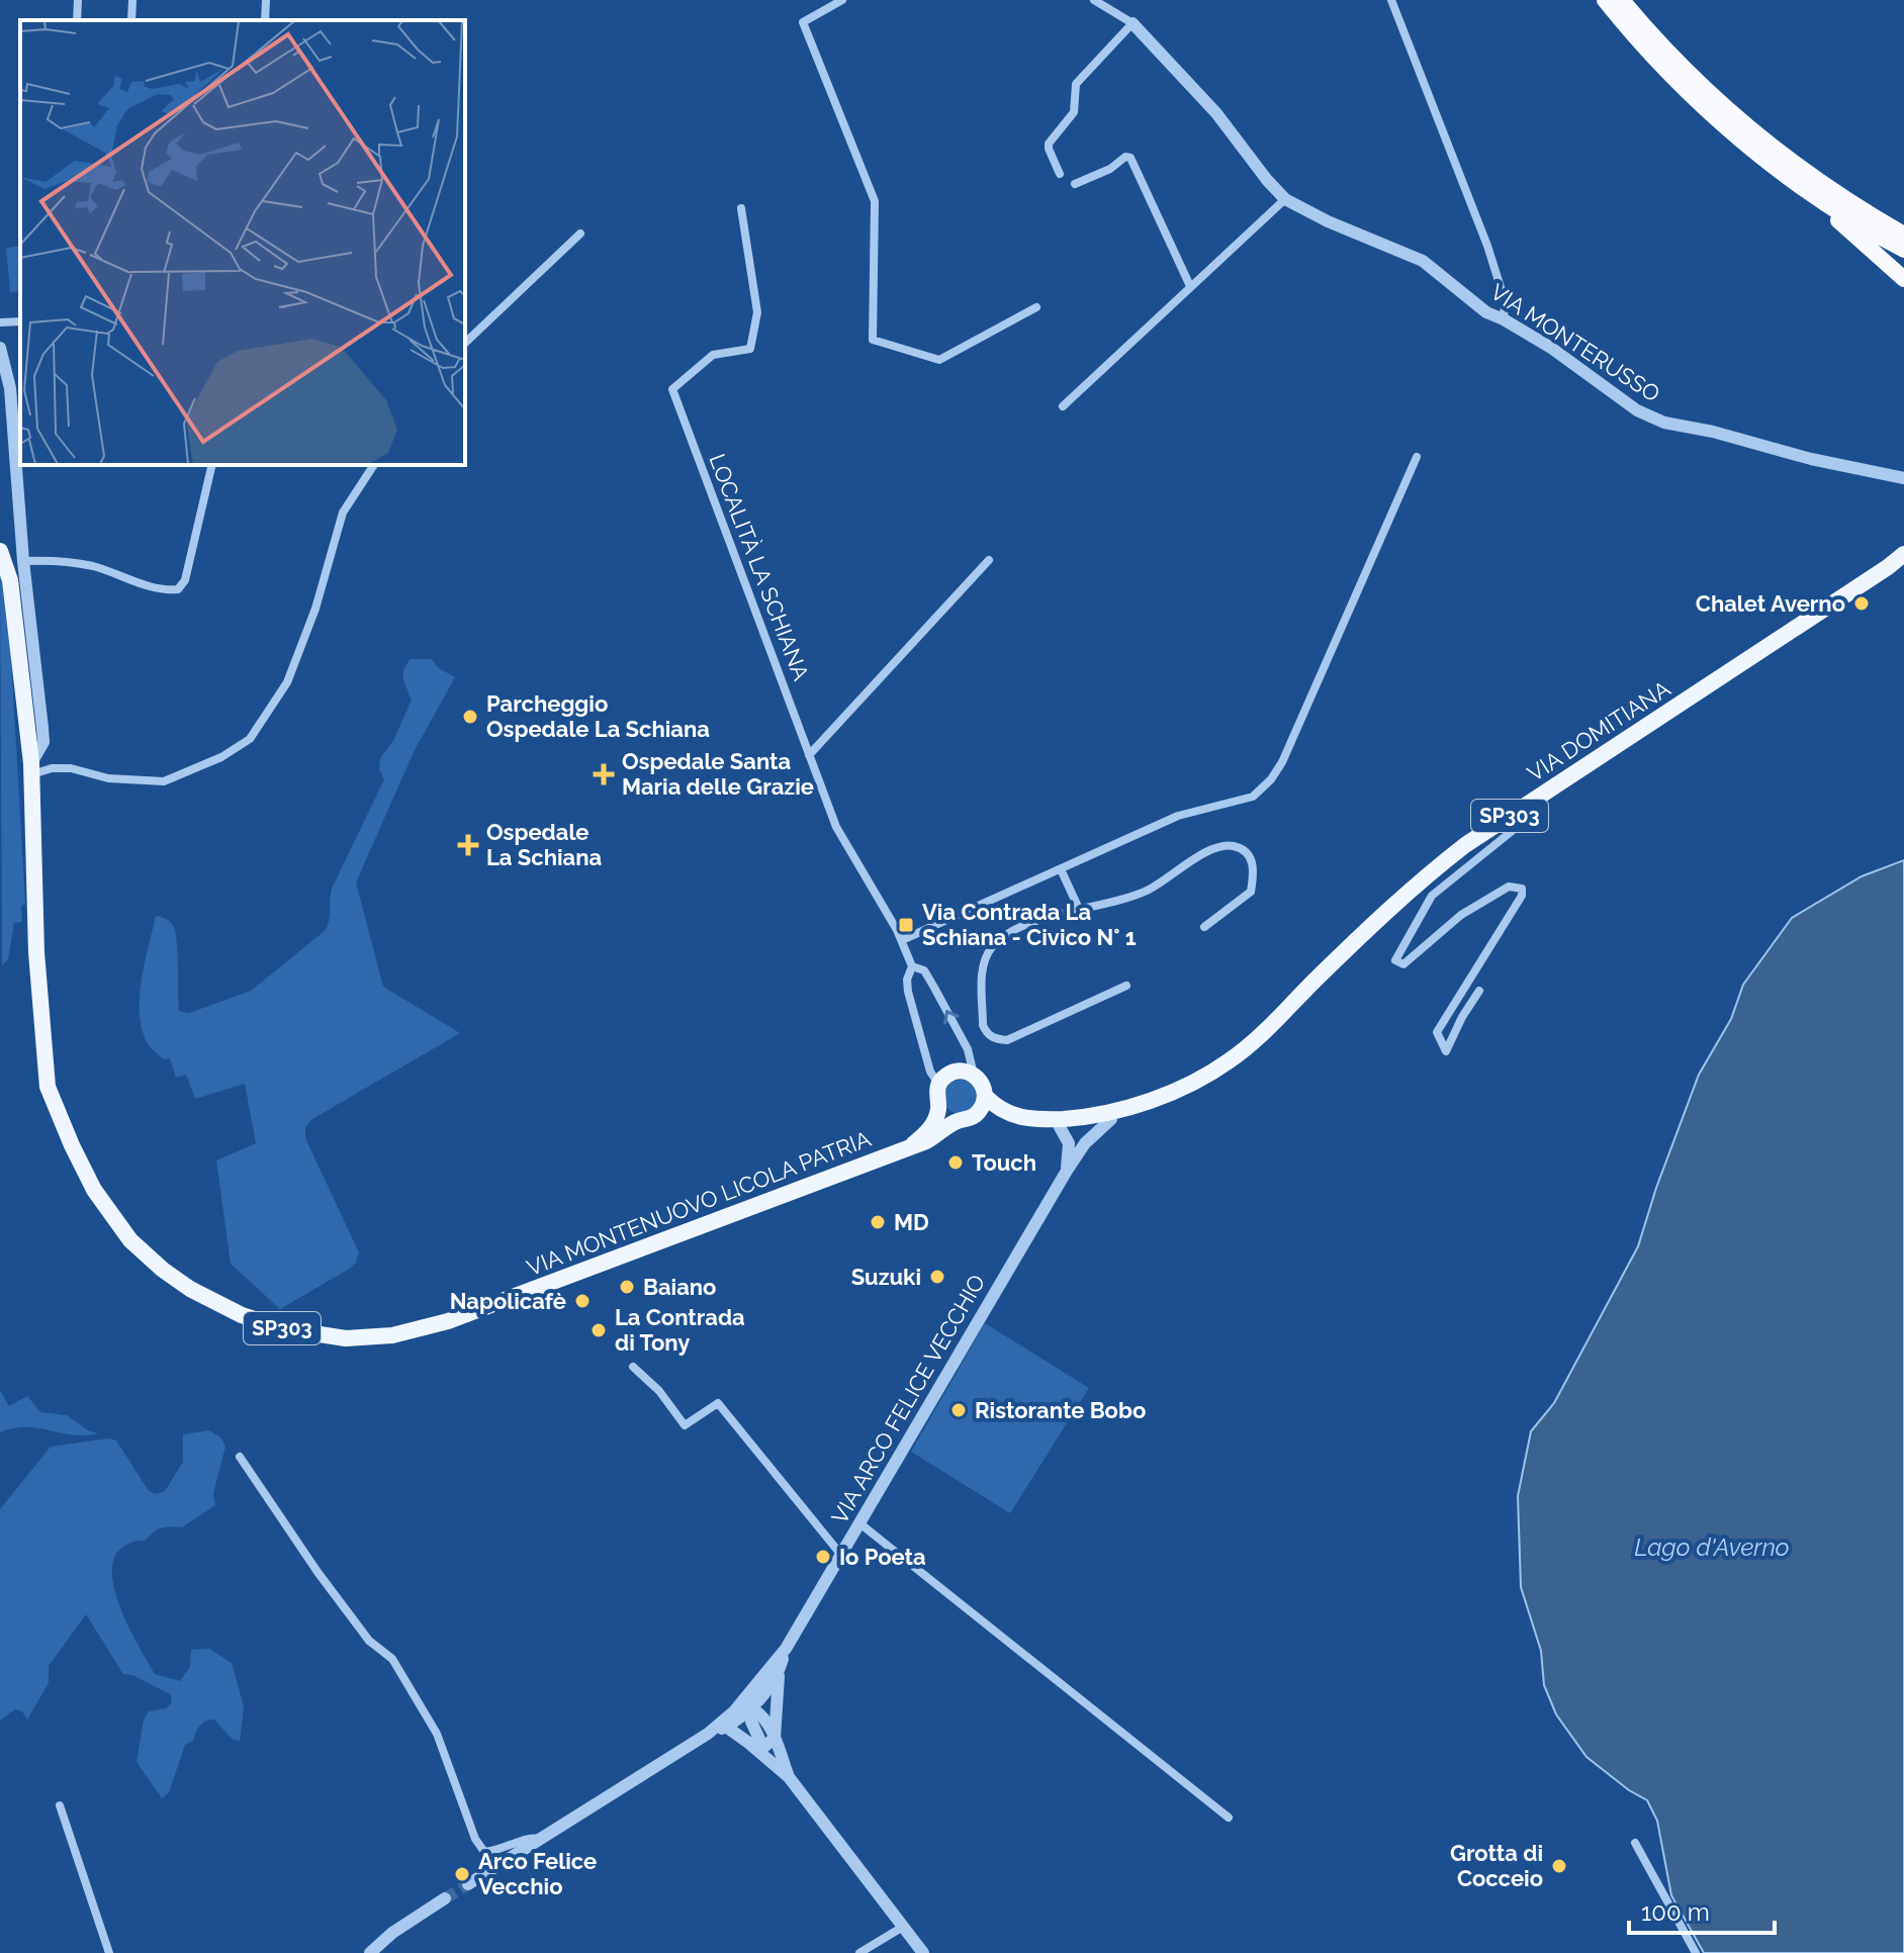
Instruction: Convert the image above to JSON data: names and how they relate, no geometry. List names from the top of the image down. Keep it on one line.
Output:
{"streets":{"main road":["VIA DOMITIANA","SP303","VIA MONTENUOVO LICOLA PATRIA"],"street":["VIA MONTERUSSO","LOCALITÀ LA SCHIANA","VIA ARCO FELICE VECCHIO"]},"crossings":[["LOCALITÀ LA SCHIANA","VIA DOMITIANA"],["LOCALITÀ LA SCHIANA","VIA MONTENUOVO LICOLA PATRIA"],["VIA DOMITIANA","VIA MONTENUOVO LICOLA PATRIA"],["VIA DOMITIANA","VIA ARCO FELICE VECCHIO"]],"water":["Lago d'Averno"],"places":{"other":["Chalet Averno","Parcheggio Ospedale La Schiana","Touch","MD","Suzuki","Baiano","Napolicafè","La Contrada di Tony","Ristorante Bobo","Io Poeta","Grotta di Cocceio","Arco Felice Vecchio"],"health":["Ospedale Santa Maria delle Grazie","Ospedale La Schiana"],"transit":["Via Contrada La Schiana - Civico N° 1"]},"scale_bar":"100 m"}
